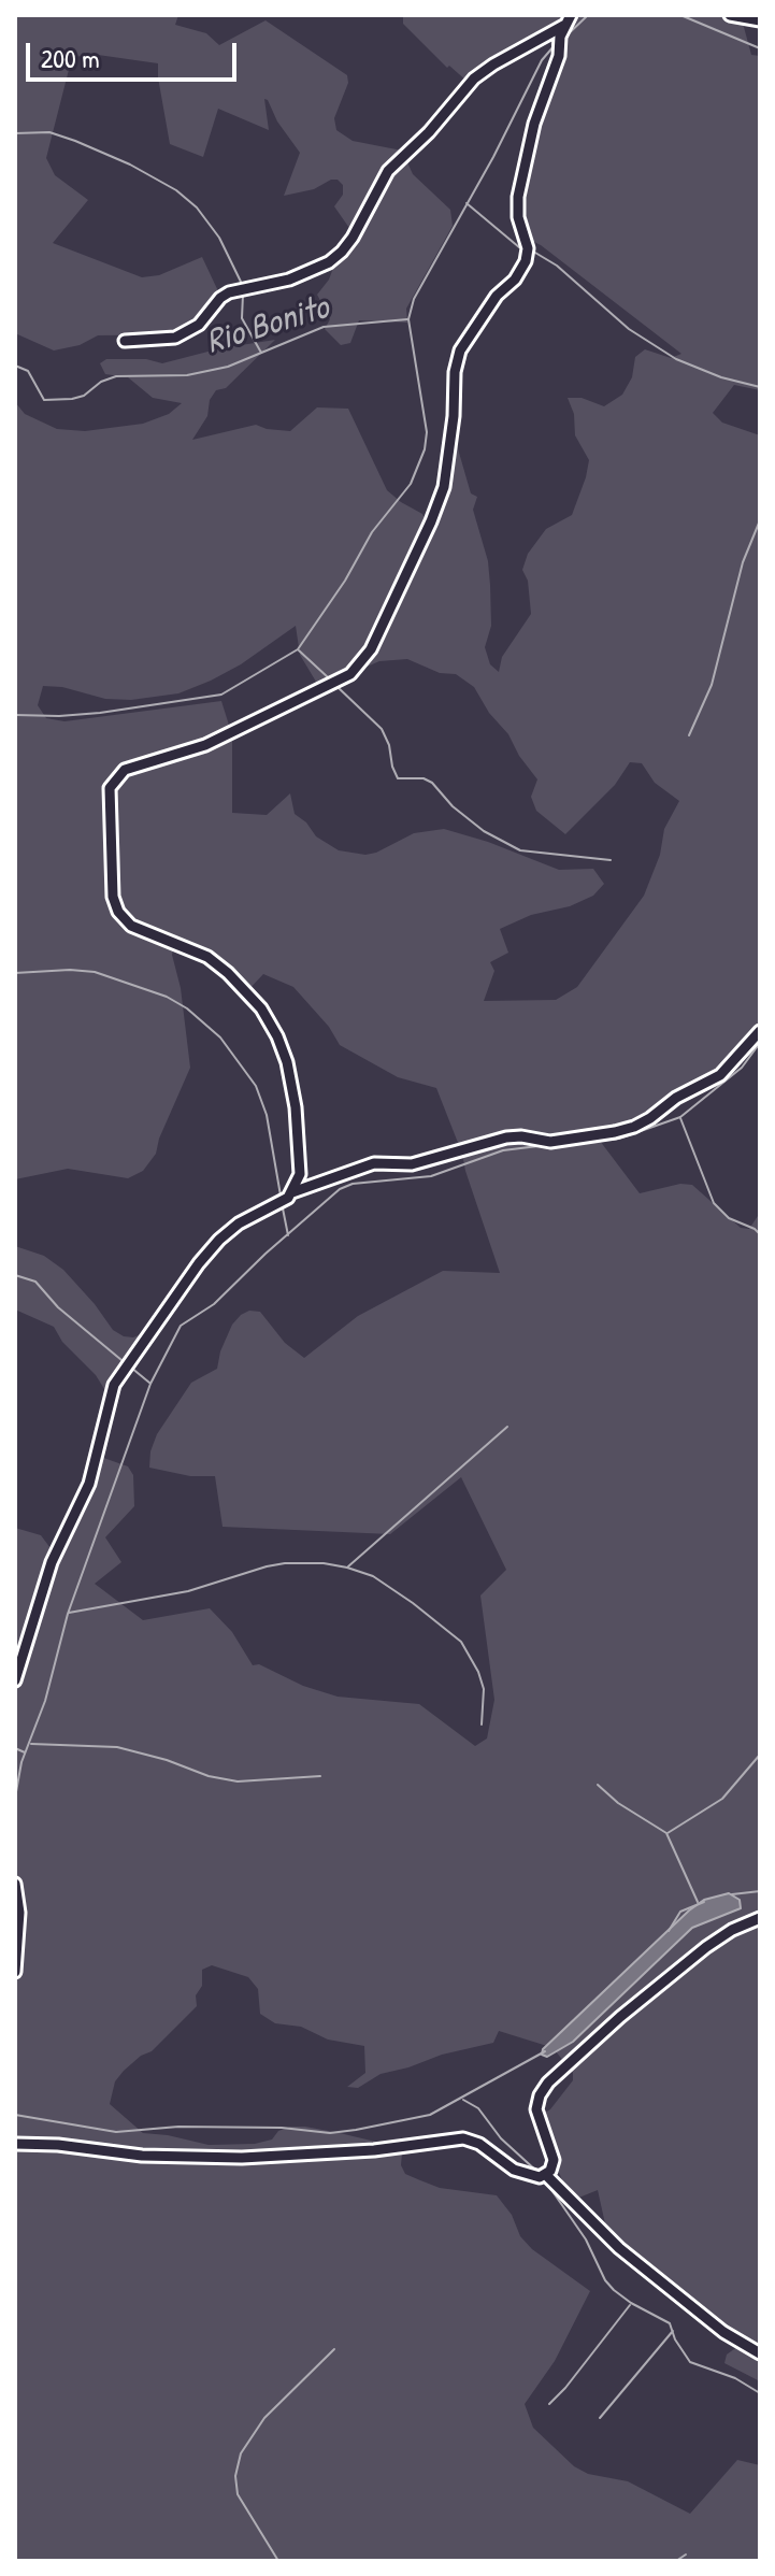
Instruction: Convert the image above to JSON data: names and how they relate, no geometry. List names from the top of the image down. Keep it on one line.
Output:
{"water":["Rio Bonito"],"scale_bar":"200 m"}
